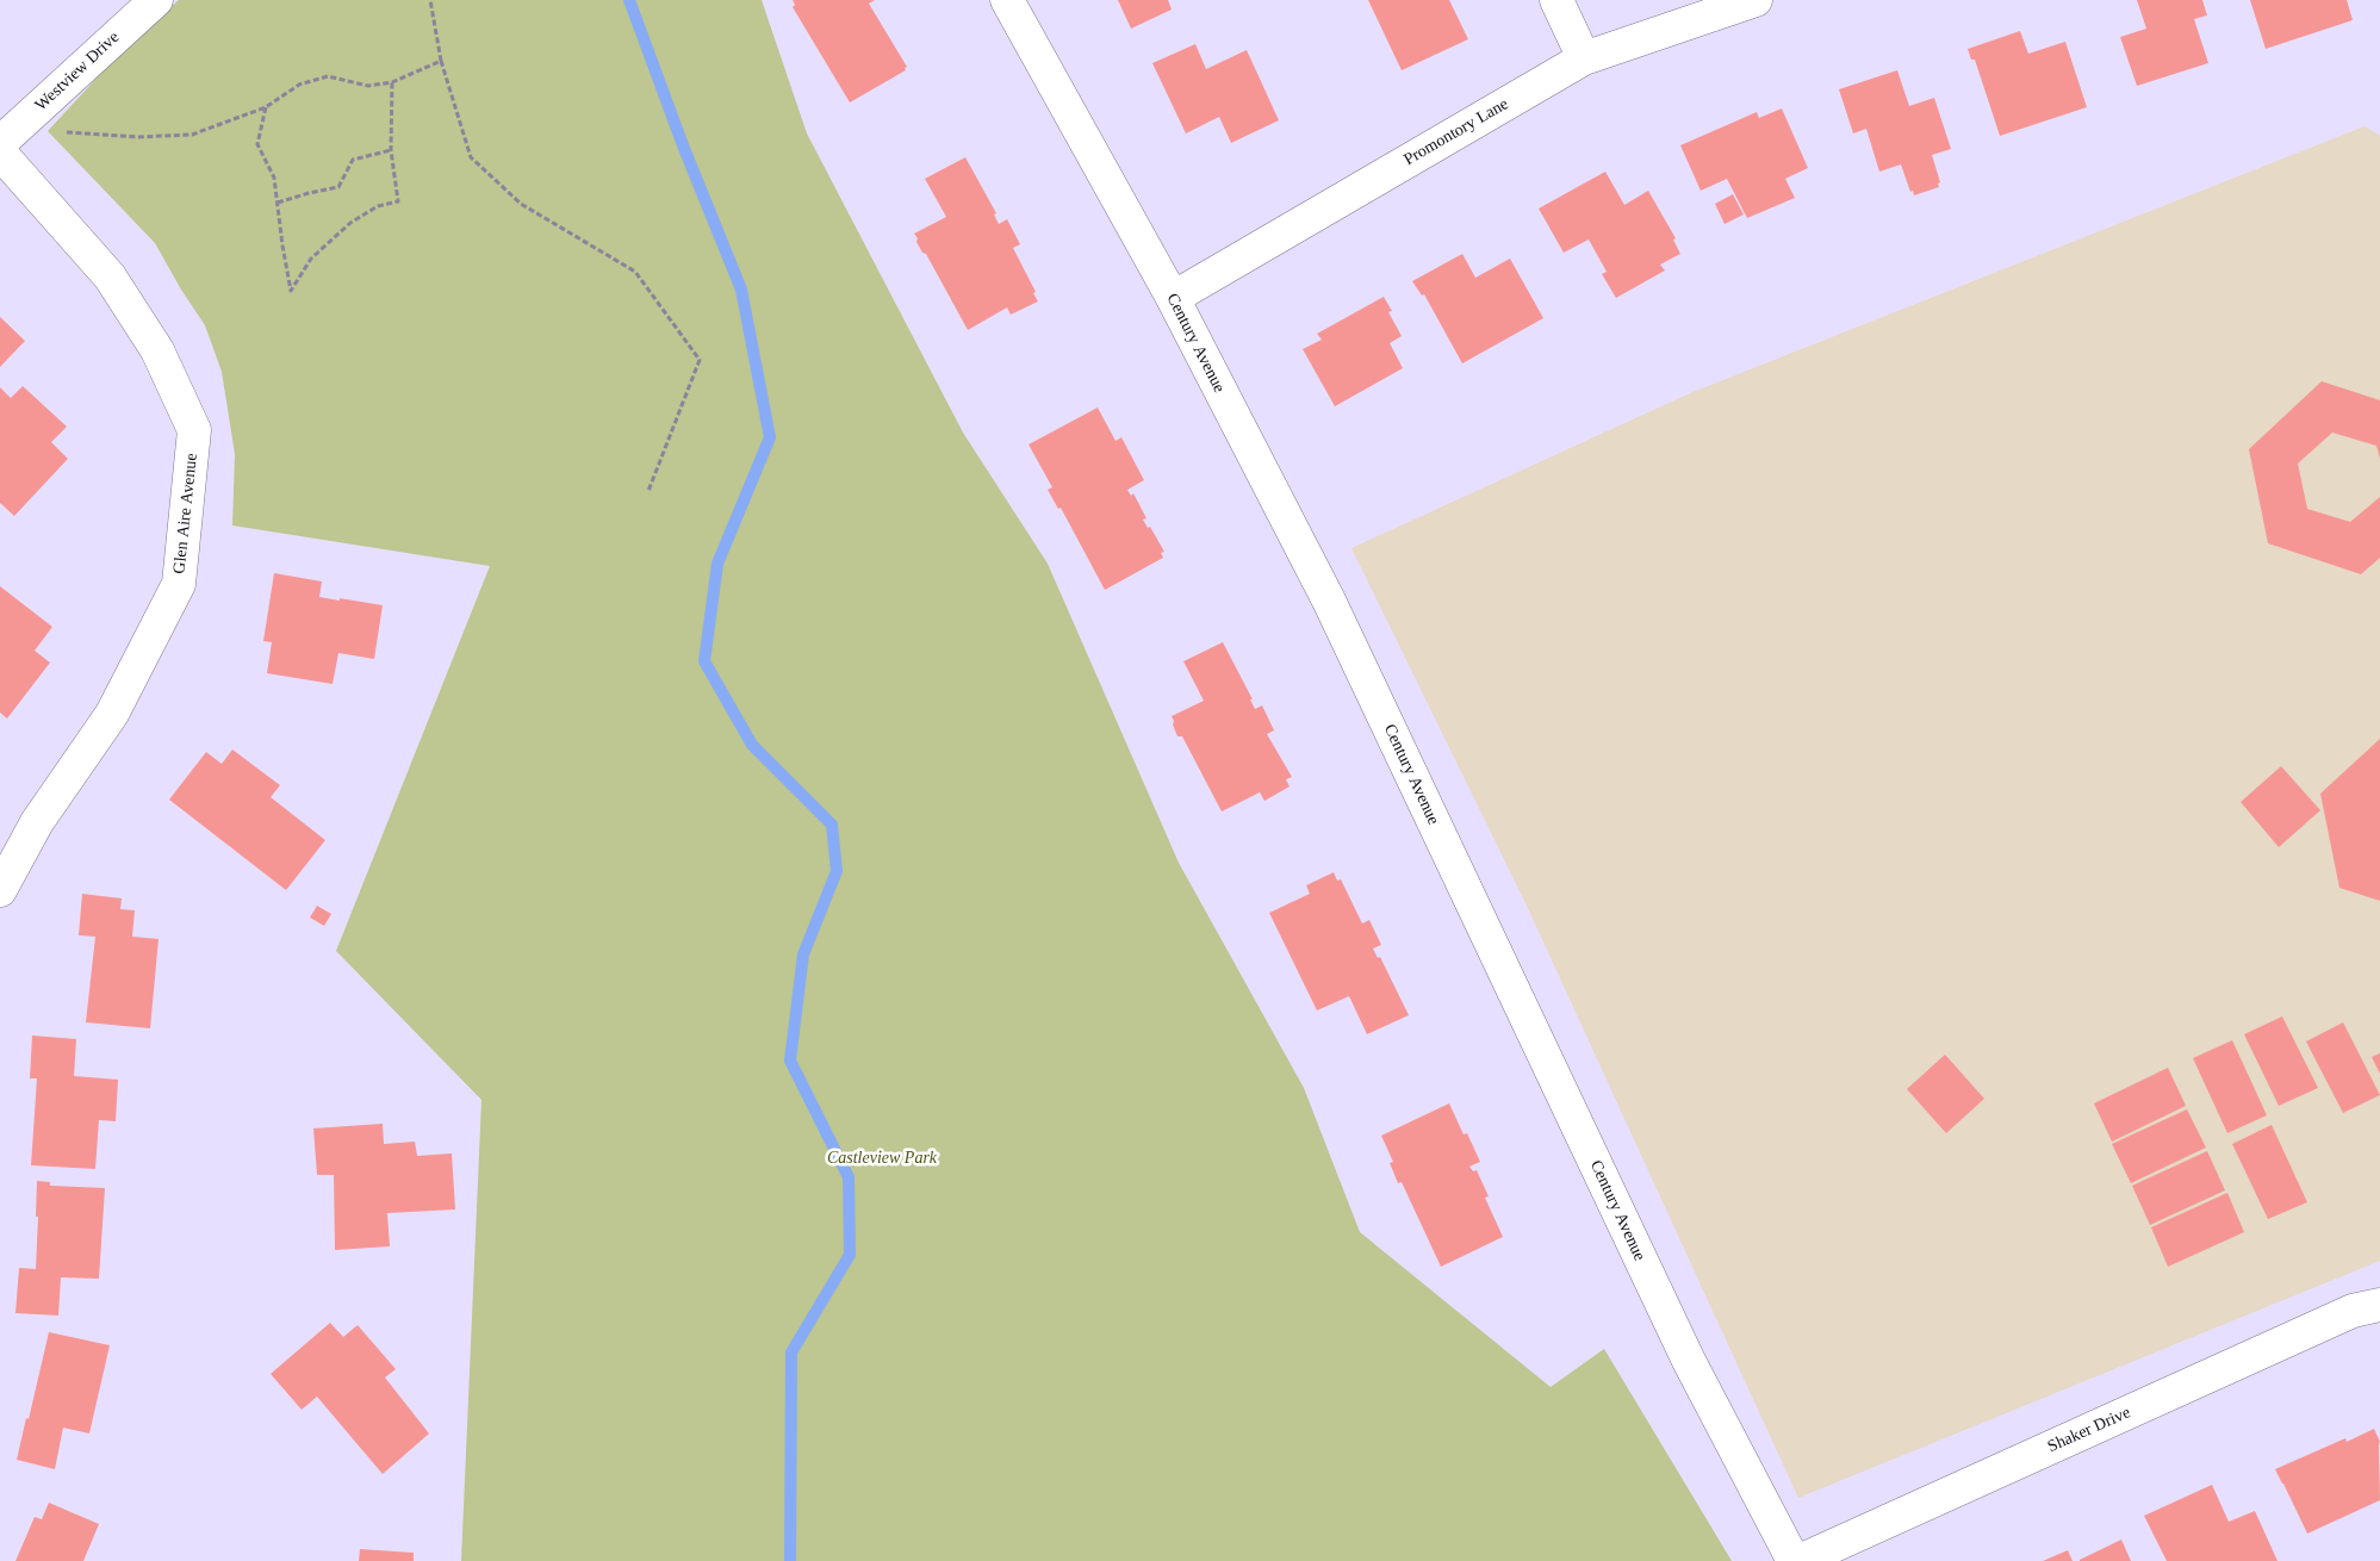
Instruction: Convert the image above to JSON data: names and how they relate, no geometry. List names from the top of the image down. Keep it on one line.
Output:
{"streets":{"street":["Westview Drive","Promontory Lane","Century Avenue","Glen Aire Avenue","Shaker Drive"]},"crossings":[["Promontory Lane","Century Avenue"]],"parks":["Castleview Park"]}
